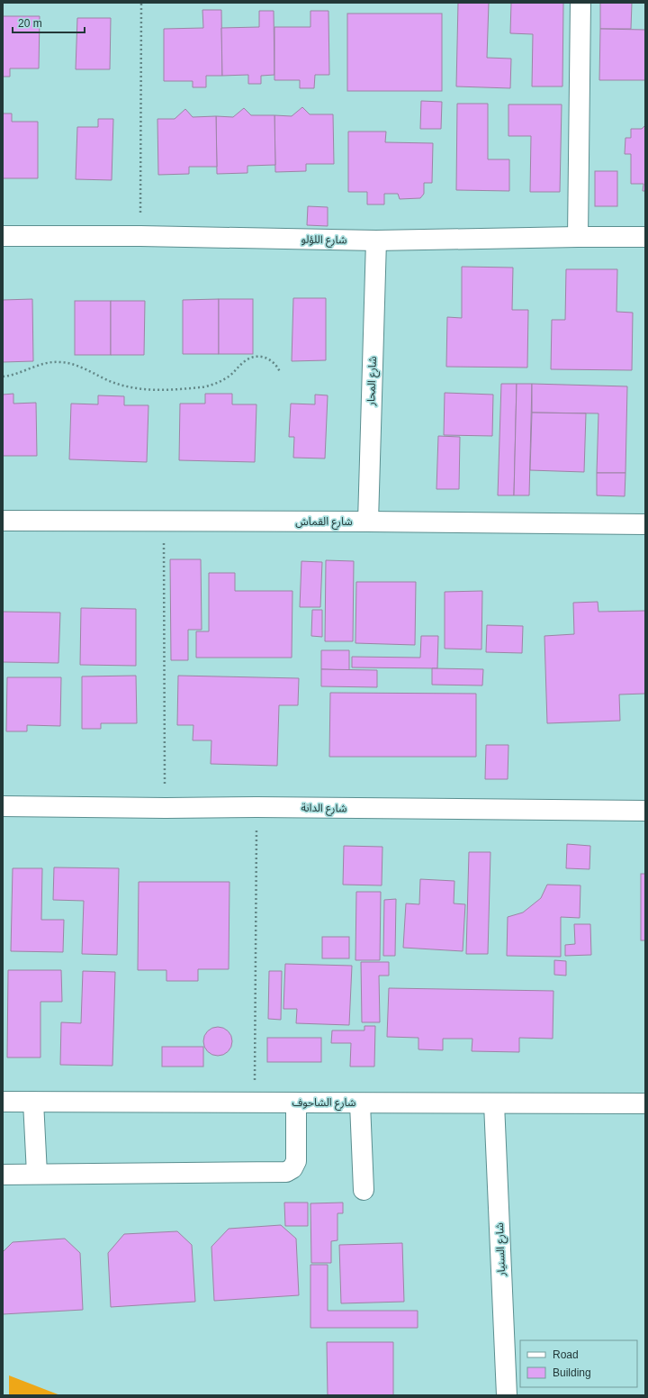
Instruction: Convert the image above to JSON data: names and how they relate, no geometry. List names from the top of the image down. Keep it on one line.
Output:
{"streets":{"street":["شارع اللؤلو","شارع المحار","شارع القماش","شارع الدانة","شارع الشاحوف","شارع السنيار"]},"crossings":[["شارع اللؤلو","شارع المحار"],["شارع المحار","شارع القماش"],["شارع الشاحوف","شارع السنيار"]],"legend":["Road","Building"],"scale_bar":"20 m"}
